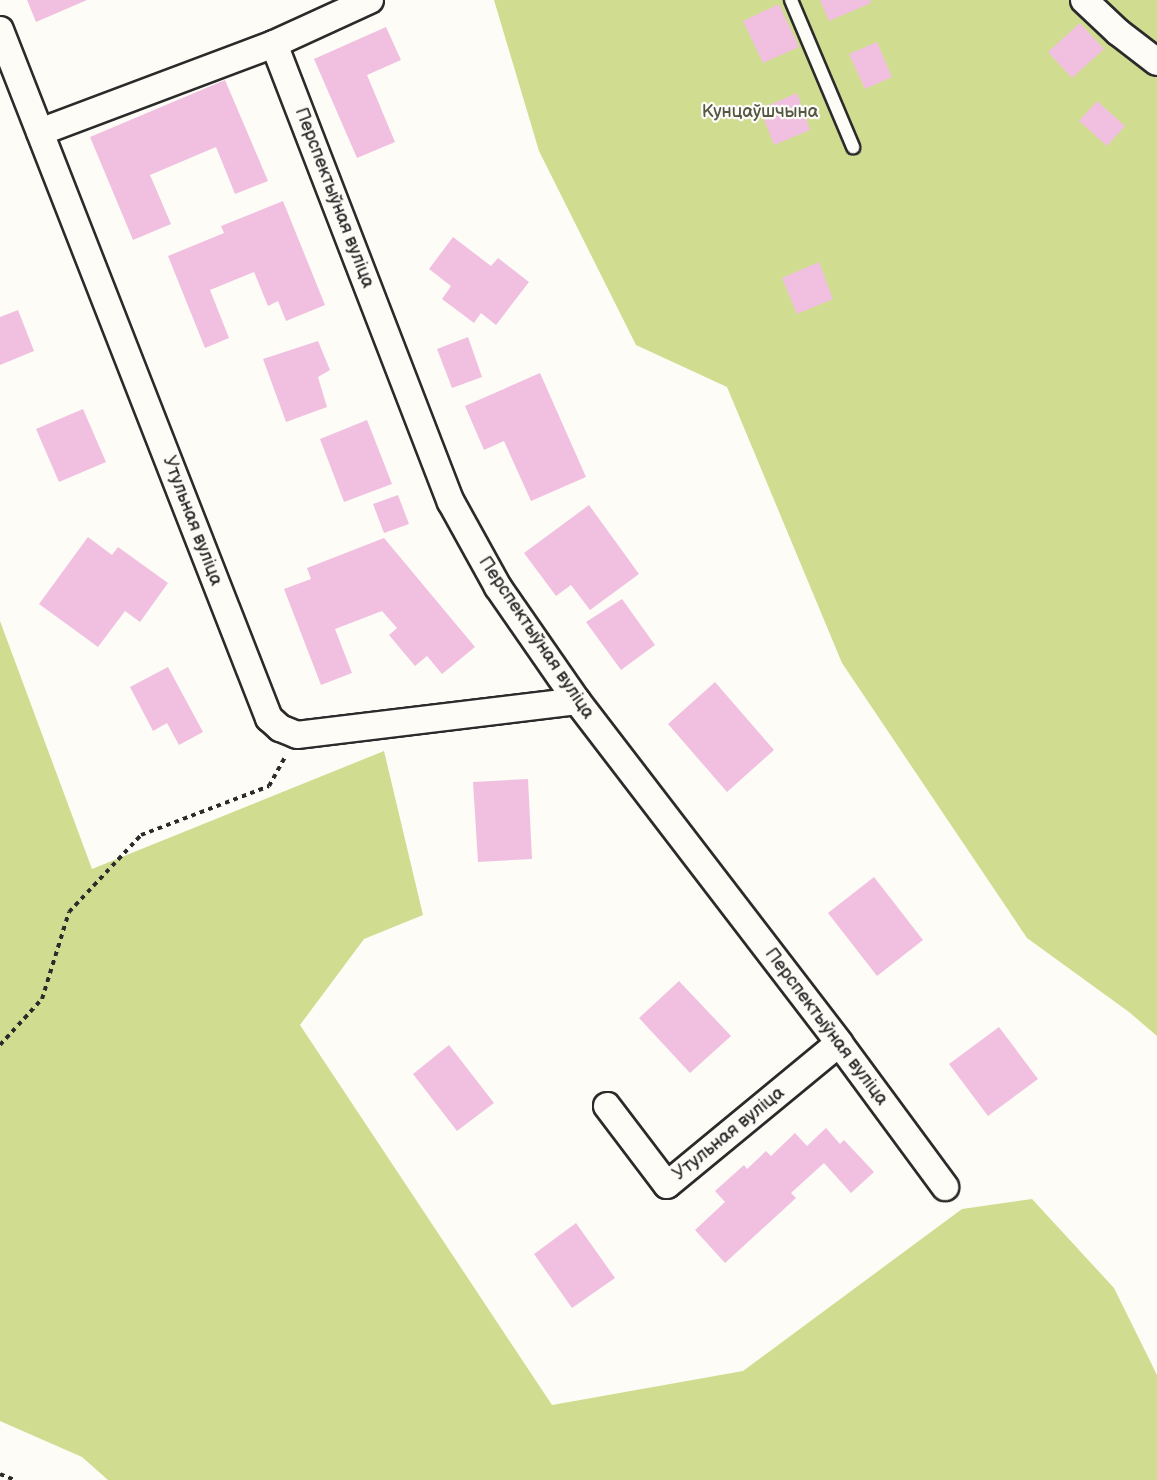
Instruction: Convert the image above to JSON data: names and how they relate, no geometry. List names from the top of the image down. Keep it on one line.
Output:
{"streets":{"street":["Перспектыўная вуліца","Утульная вуліца"]},"crossings":[["Перспектыўная вуліца","Утульная вуліца"]],"parks":["Кунцаўшчына"]}
